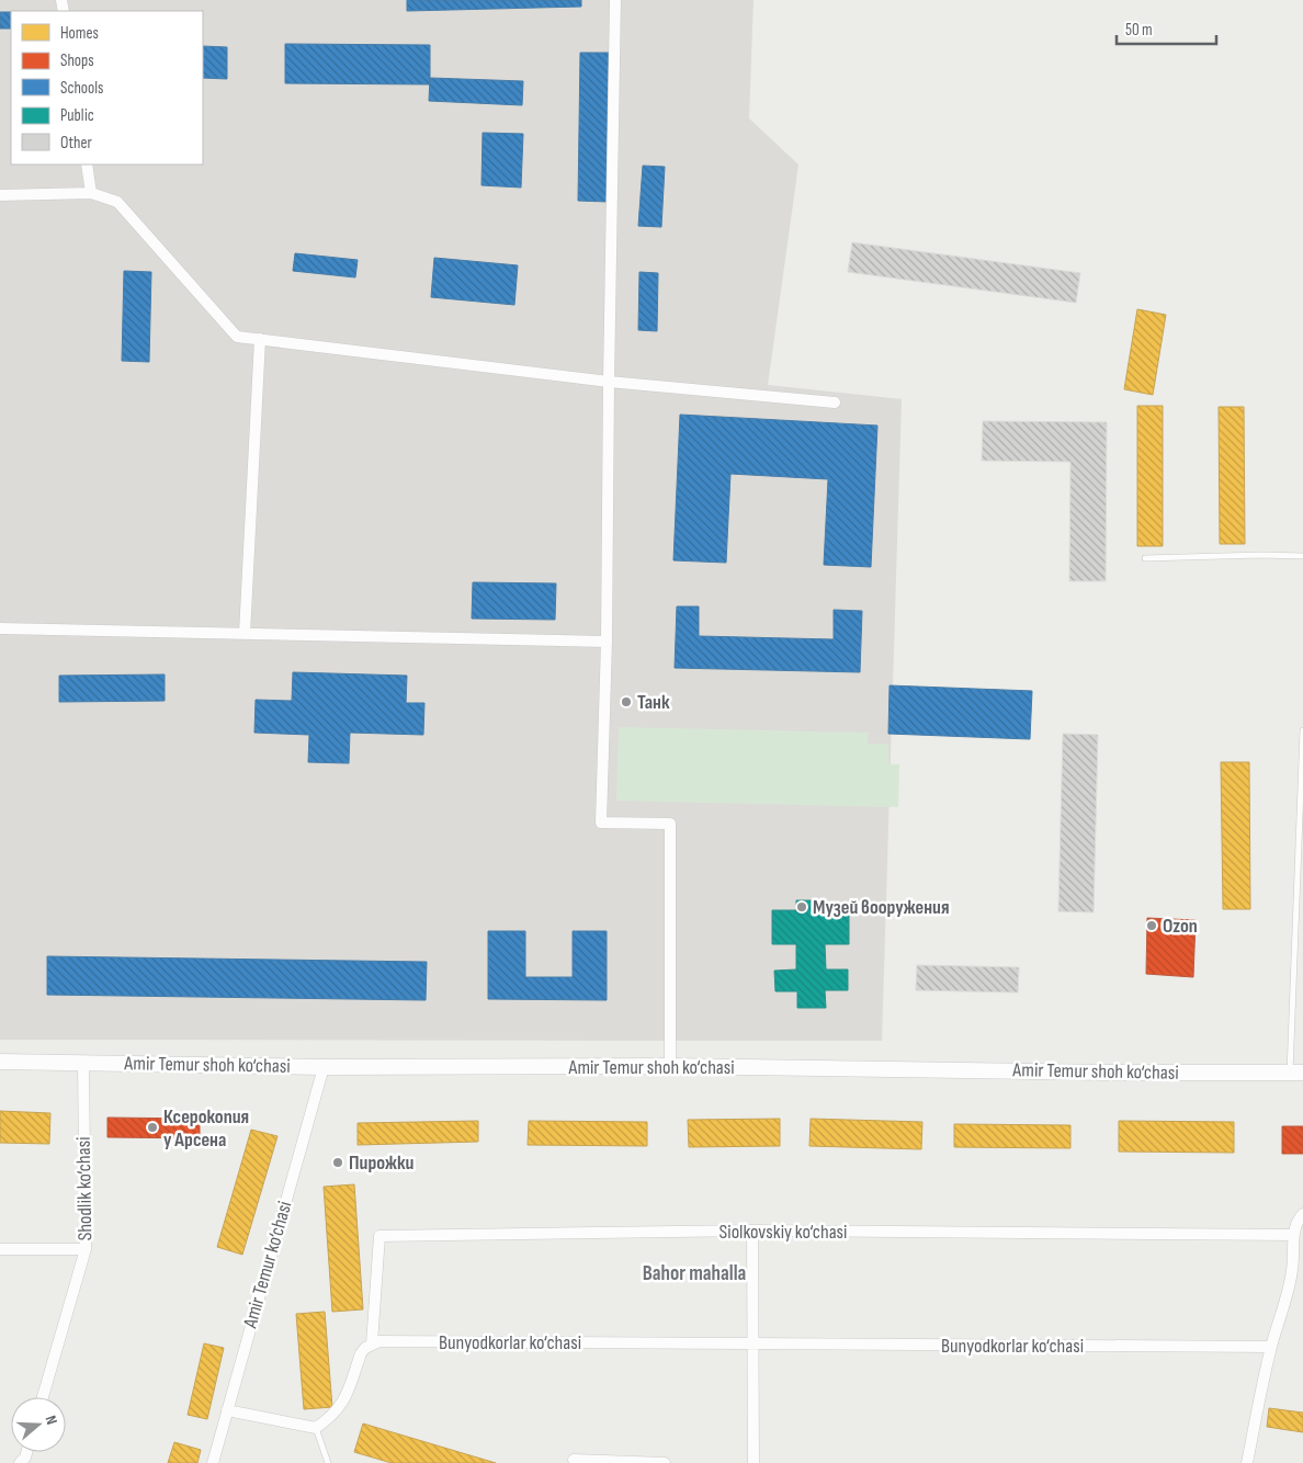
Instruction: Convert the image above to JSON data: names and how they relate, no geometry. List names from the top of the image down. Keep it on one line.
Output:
{"streets":{"main road":["Amir Temur shoh ko‘chasi"],"street":["Shodlik ko‘chasi","Siolkovskiy ko‘chasi","Amir Temur ko‘chasi","Bunyodkorlar ko‘chasi"]},"crossings":[["Amir Temur shoh ko‘chasi","Shodlik ko‘chasi"],["Amir Temur shoh ko‘chasi","Amir Temur ko‘chasi"],["Siolkovskiy ko‘chasi","Bunyodkorlar ko‘chasi"]],"districts":["Bahor mahalla"],"places":["Танк","Музей вооружения","Ozon","Ксерокопия у Арсена","Пирожки"],"legend":["Homes","Shops","Schools","Public","Other"],"scale_bar":"50 m","north":"right"}
